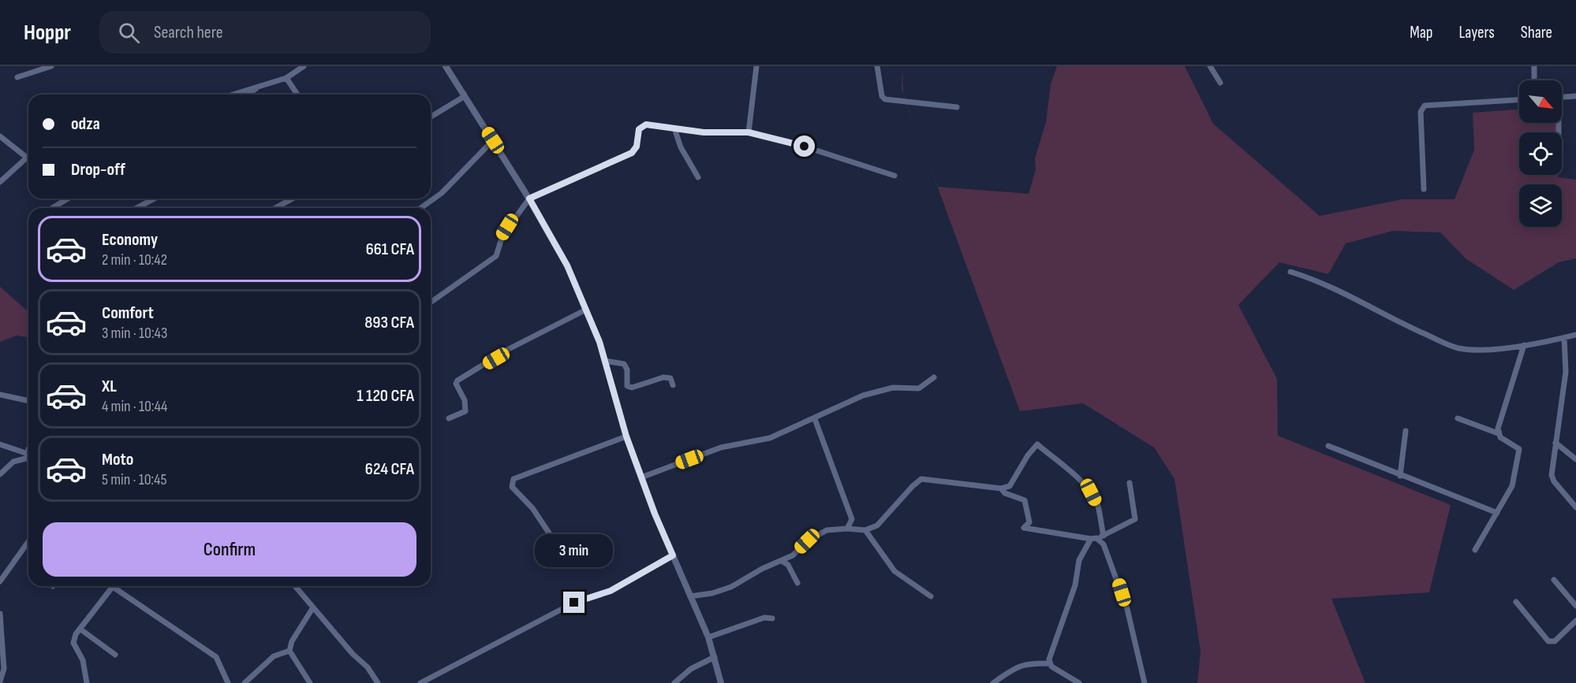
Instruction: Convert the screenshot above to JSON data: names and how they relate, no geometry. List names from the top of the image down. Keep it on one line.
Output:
{"north":"bottom right","page":{"header":"Hoppr","search":"Search here","nav":["Map","Layers","Share"],"banner":["odza","Drop-off"],"list":[{"name":"Economy","note":"2 min · 10:42","value":"661 CFA"},{"name":"Comfort","note":"3 min · 10:43","value":"893 CFA"},{"name":"XL","note":"4 min · 10:44","value":"1 120 CFA"},{"name":"Moto","note":"5 min · 10:45","value":"624 CFA"}],"buttons":"Confirm","bubble":"3 min"}}
